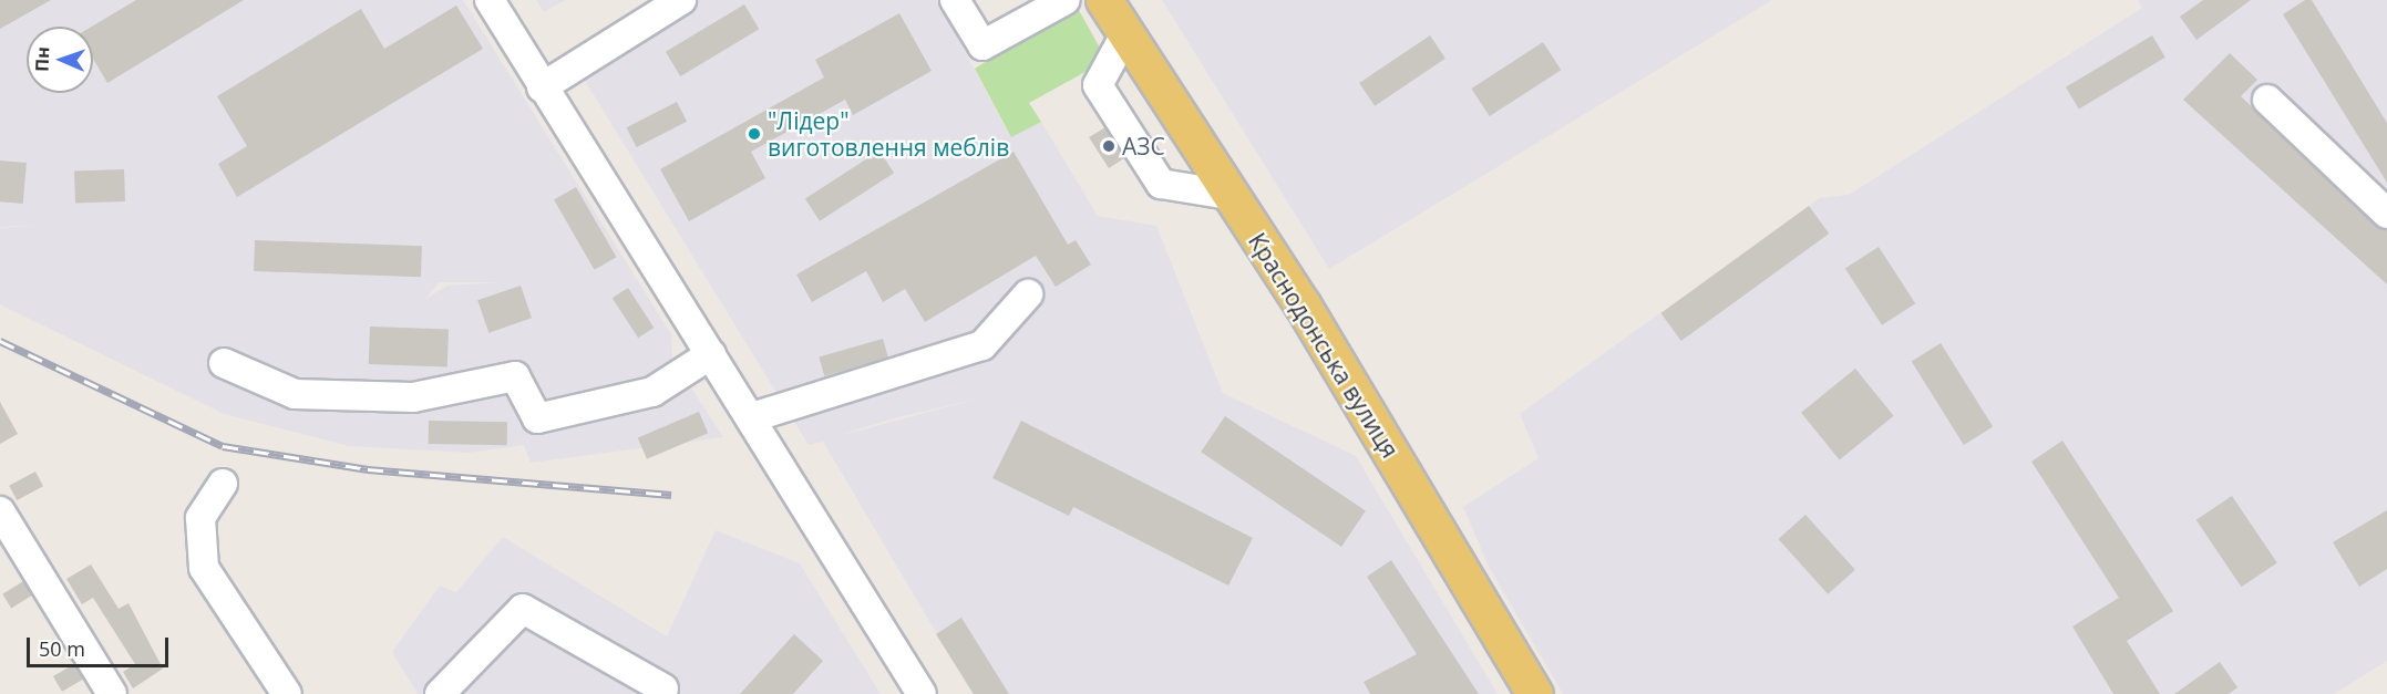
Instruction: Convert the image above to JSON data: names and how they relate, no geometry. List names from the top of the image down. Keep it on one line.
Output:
{"streets":{"main road":["Краснодонська вулиця"]},"places":["\"Лідер\" виготовлення меблів","АЗС"],"scale_bar":"50 m","north":"left"}
